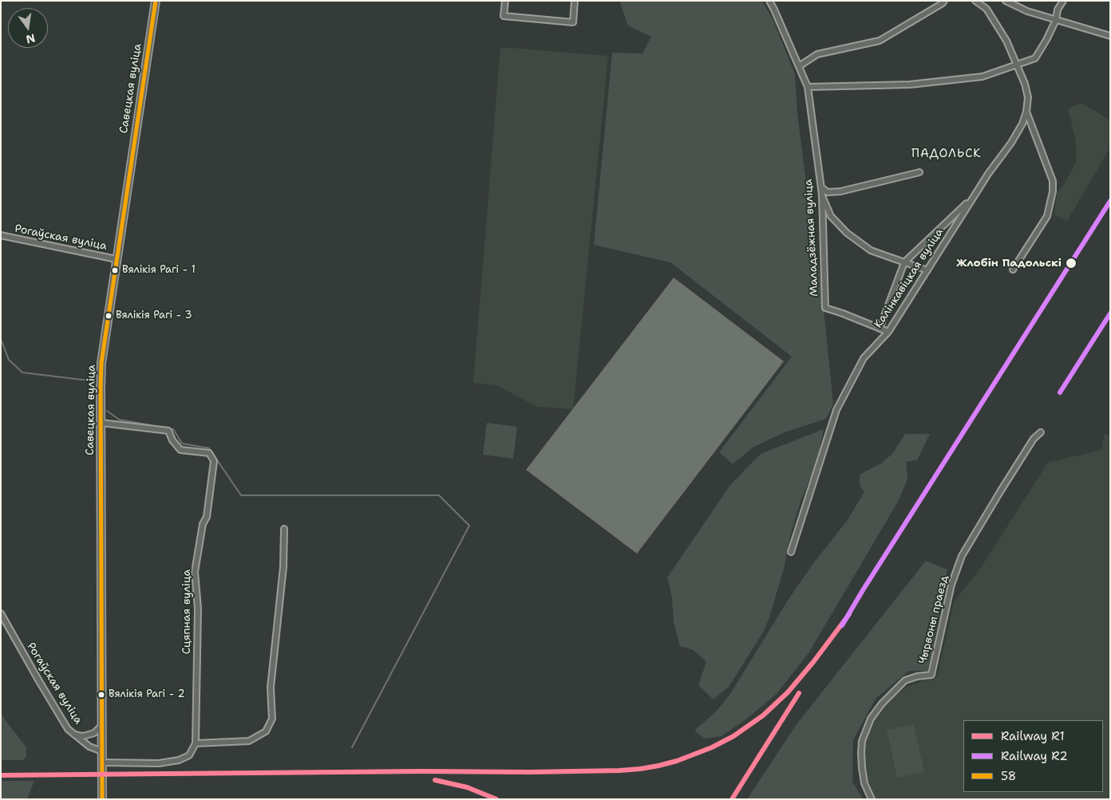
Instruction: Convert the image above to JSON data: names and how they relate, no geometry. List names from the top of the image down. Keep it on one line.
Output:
{"streets":{"main road":["Савецкая вуліца"],"street":["Рогаўская вуліца","Маладзёжная вуліца","Калінкавіцкая вуліца","Сцяпная вуліца","Чырвоны праезд"]},"crossings":[["Савецкая вуліца","Рогаўская вуліца"],["Савецкая вуліца","Сцяпная вуліца"]],"districts":["ПАДОЛЬСК"],"places":["Жлобін Падольскі","Вялікія Рагі - 1","Вялікія Рагі - 3","Вялікія Рагі - 2"],"lines":["transit line 58","rail line R2","rail line R1"],"legend":["Railway R1","Railway R2","58"],"north":"bottom"}
